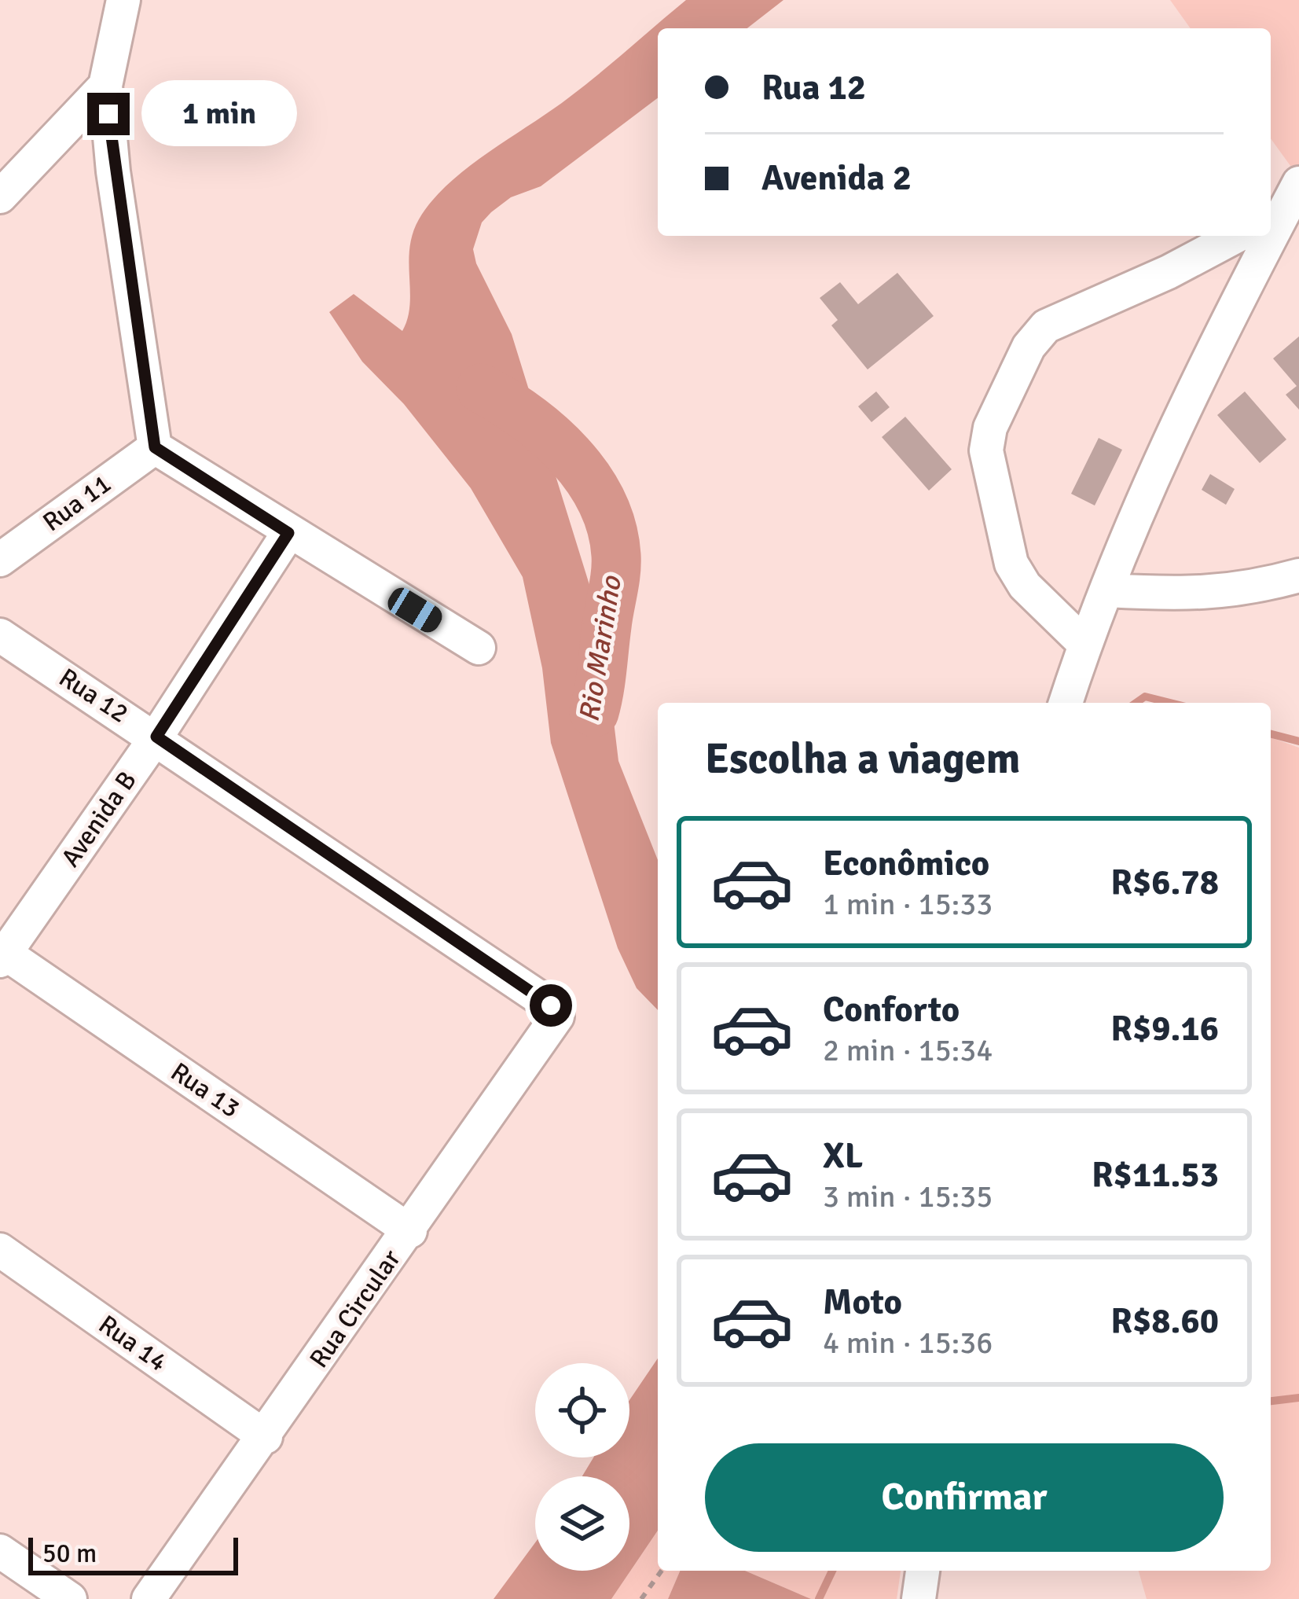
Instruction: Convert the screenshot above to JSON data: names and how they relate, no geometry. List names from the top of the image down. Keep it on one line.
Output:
{"streets":{"street":["Rua 11","Rua 12","Avenida B","Rua 13","Rua Circular","Rua 14"]},"crossings":[["Rua 12","Avenida B"],["Rua 12","Rua Circular"],["Avenida B","Rua 13"],["Rua 13","Rua Circular"],["Rua Circular","Rua 14"]],"water":["Rio Marinho"],"scale_bar":"50 m","page":{"banner":["Rua 12","Avenida 2"],"bubble":"1 min","heading":"Escolha a viagem","list":[{"name":"Econômico","note":"1 min · 15:33","value":"R$6.78"},{"name":"Conforto","note":"2 min · 15:34","value":"R$9.16"},{"name":"XL","note":"3 min · 15:35","value":"R$11.53"},{"name":"Moto","note":"4 min · 15:36","value":"R$8.60"}],"buttons":"Confirmar","scale":"50 m"}}
